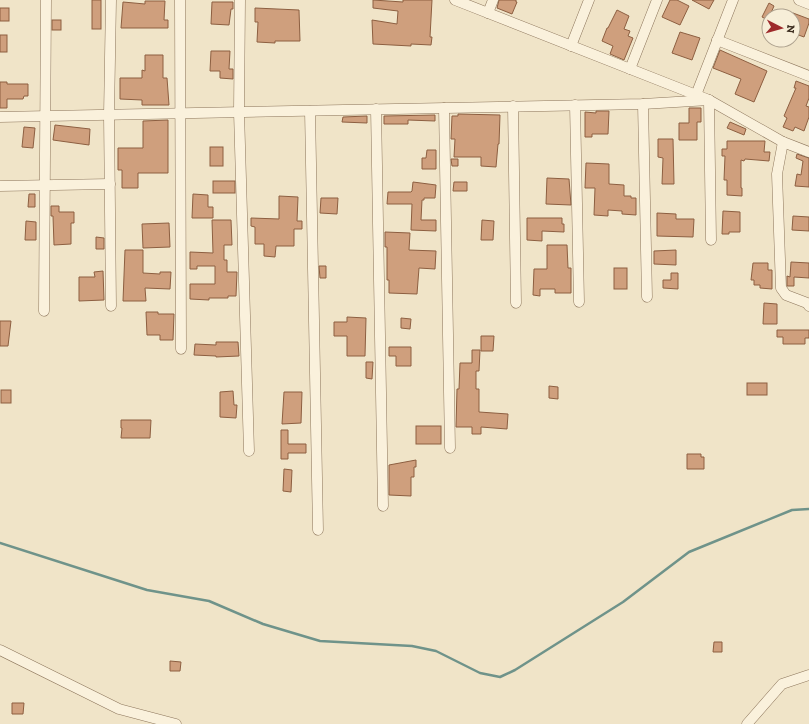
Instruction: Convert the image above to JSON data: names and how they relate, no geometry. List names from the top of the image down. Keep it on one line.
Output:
{"north":"right"}
